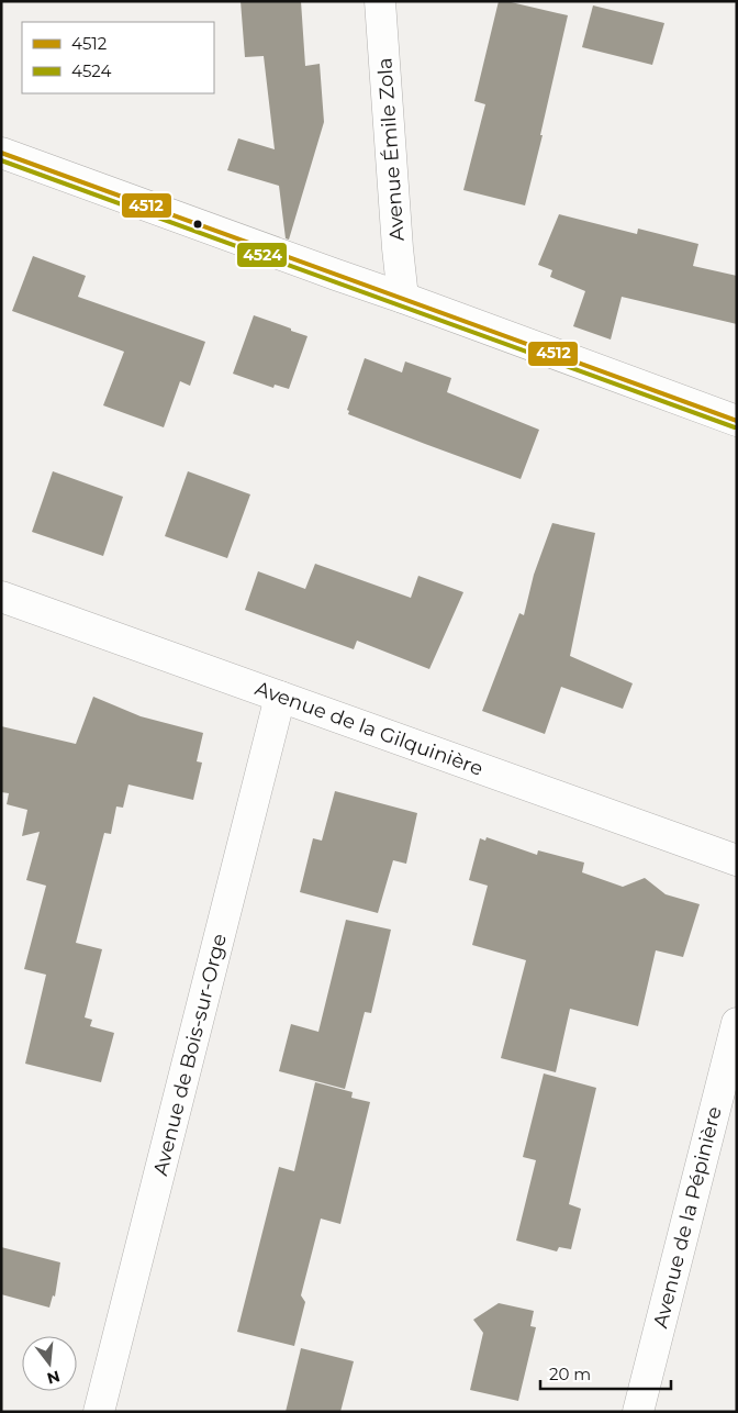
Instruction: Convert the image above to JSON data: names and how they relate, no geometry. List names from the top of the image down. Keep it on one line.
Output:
{"streets":{"street":["Avenue Émile Zola","Avenue de la Gilquinière","Avenue de Bois-sur-Orge","Avenue de la Pépinière"]},"crossings":[["Avenue de la Gilquinière","Avenue de Bois-sur-Orge"]],"lines":["transit line 4512","transit line 4524"],"legend":["4512","4524"],"scale_bar":"20 m","north":"bottom"}
